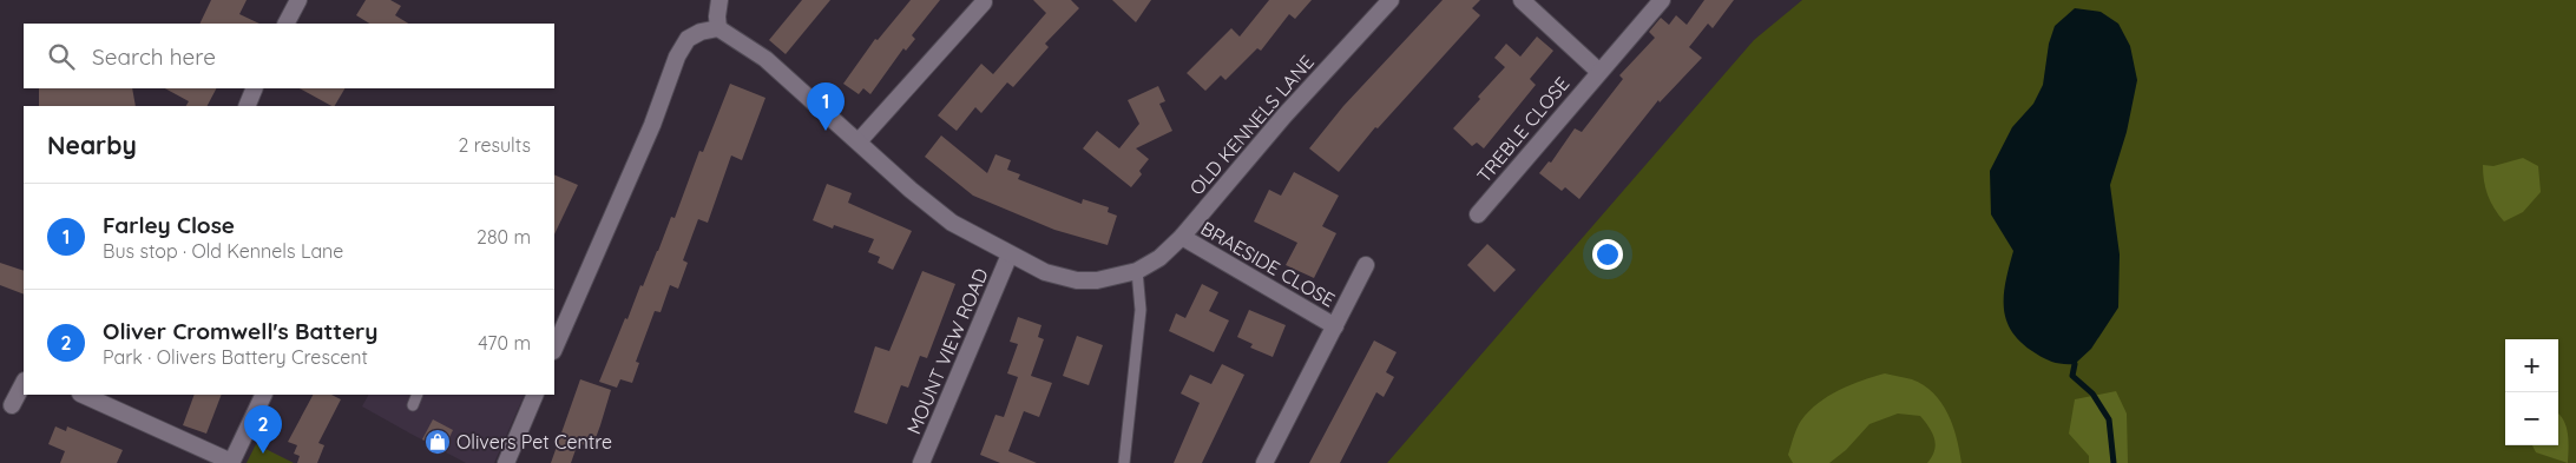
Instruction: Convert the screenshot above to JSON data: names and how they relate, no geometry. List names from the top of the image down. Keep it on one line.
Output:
{"streets":{"street":["OLD KENNELS LANE","TREBLE CLOSE","BRAESIDE CLOSE","MOUNT VIEW ROAD"]},"crossings":[["OLD KENNELS LANE","BRAESIDE CLOSE"],["OLD KENNELS LANE","MOUNT VIEW ROAD"]],"places":{"shop":["Olivers Pet Centre"]},"page":{"search":"Search here","pins":["1","2"],"heading":["Nearby","2 results"],"list":[{"mark":"1","name":"Farley Close","note":"Bus stop · Old Kennels Lane","value":"280 m"},{"mark":"2","name":"Oliver Cromwell's Battery","note":"Park · Olivers Battery Crescent","value":"470 m"}],"map_buttons":["+","−"]}}
